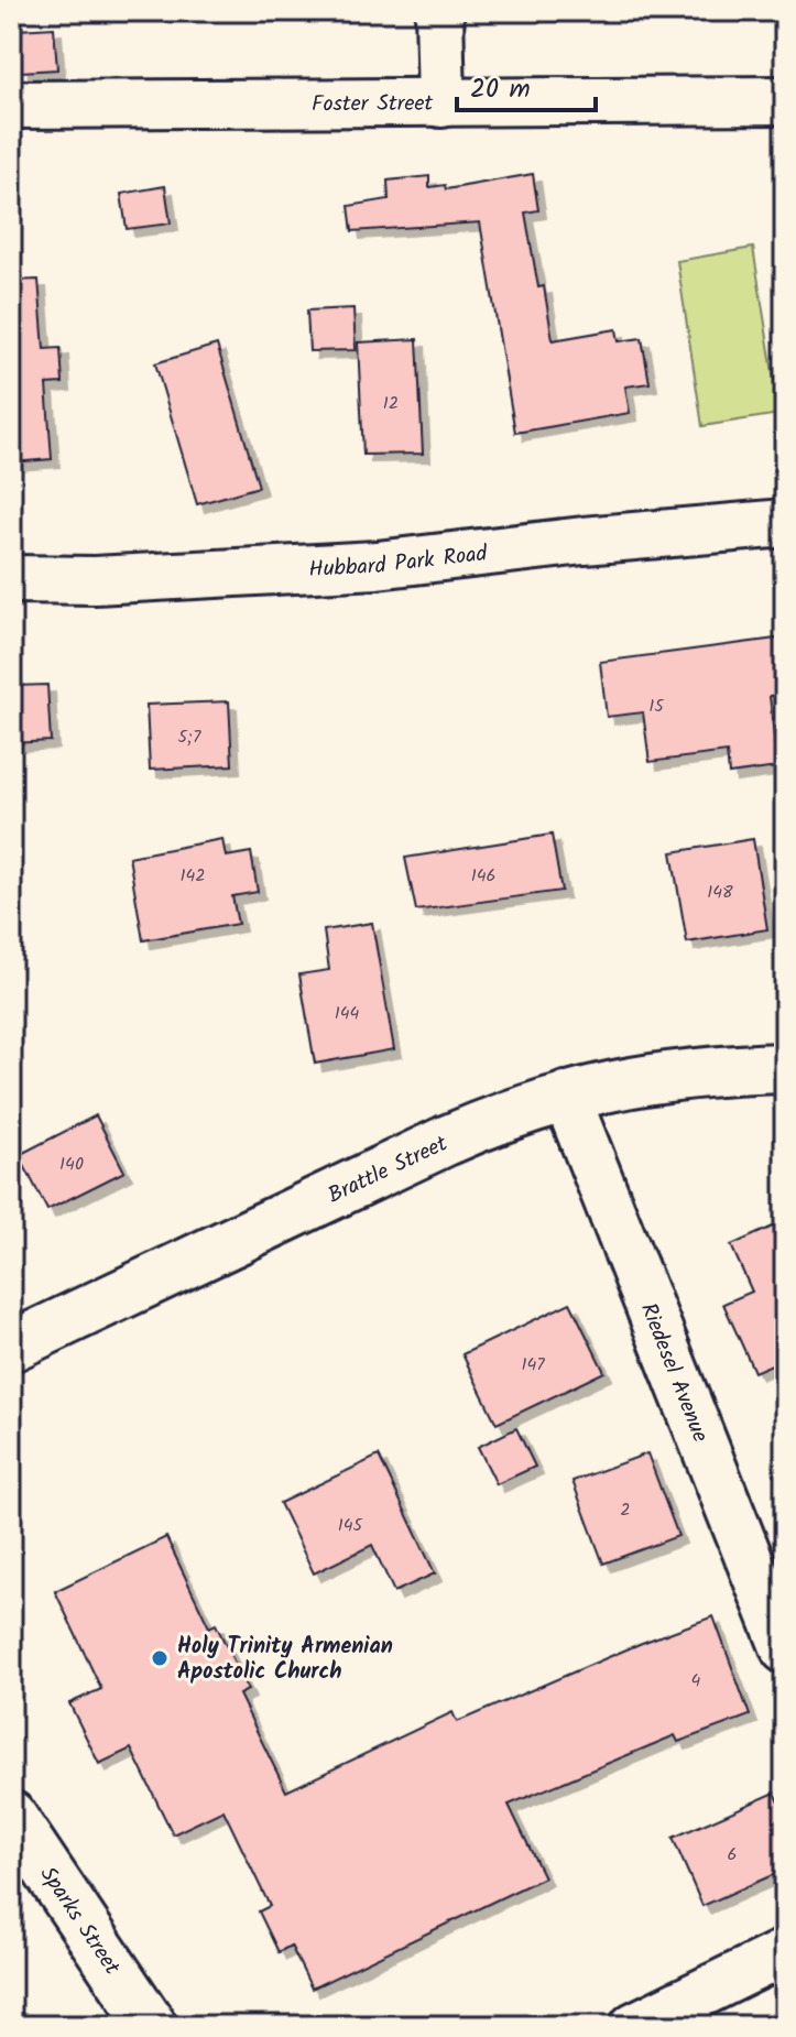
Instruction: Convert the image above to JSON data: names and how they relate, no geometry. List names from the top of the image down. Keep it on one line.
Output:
{"streets":{"main road":["Brattle Street","Sparks Street"],"street":["Foster Street","Hubbard Park Road","Riedesel Avenue"]},"crossings":[["Brattle Street","Riedesel Avenue"]],"places":["Holy Trinity Armenian Apostolic Church"],"house_numbers":["12","15","5;7","142","146","148","144","140","147","2","145","4","6"],"scale_bar":"20 m"}
